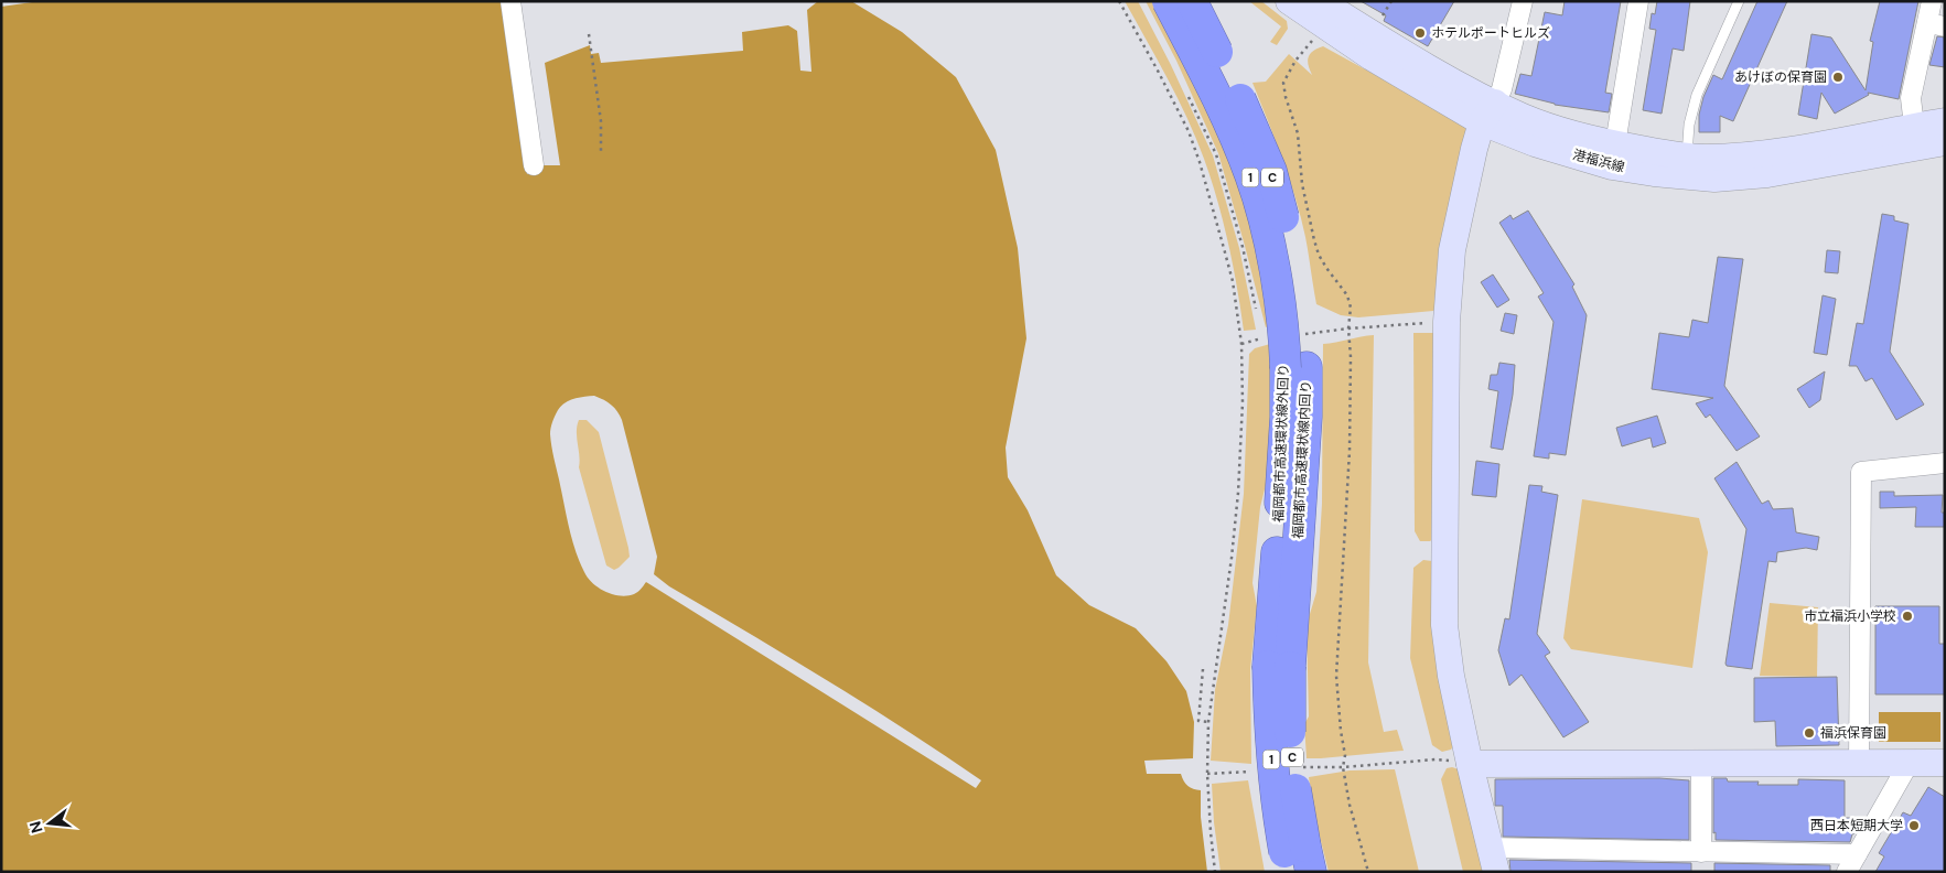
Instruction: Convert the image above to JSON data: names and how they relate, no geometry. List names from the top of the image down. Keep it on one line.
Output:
{"streets":{"highway":["1","C","福岡都市高速環状線外回り","福岡都市高速環状線内回り"],"street":["港福浜線"]},"crossings":[["福岡都市高速環状線外回り","福岡都市高速環状線内回り"]],"places":["ホテルポートヒルズ","あけぼの保育園","市立福浜小学校","福浜保育園","西日本短期大学"],"north":"left"}
